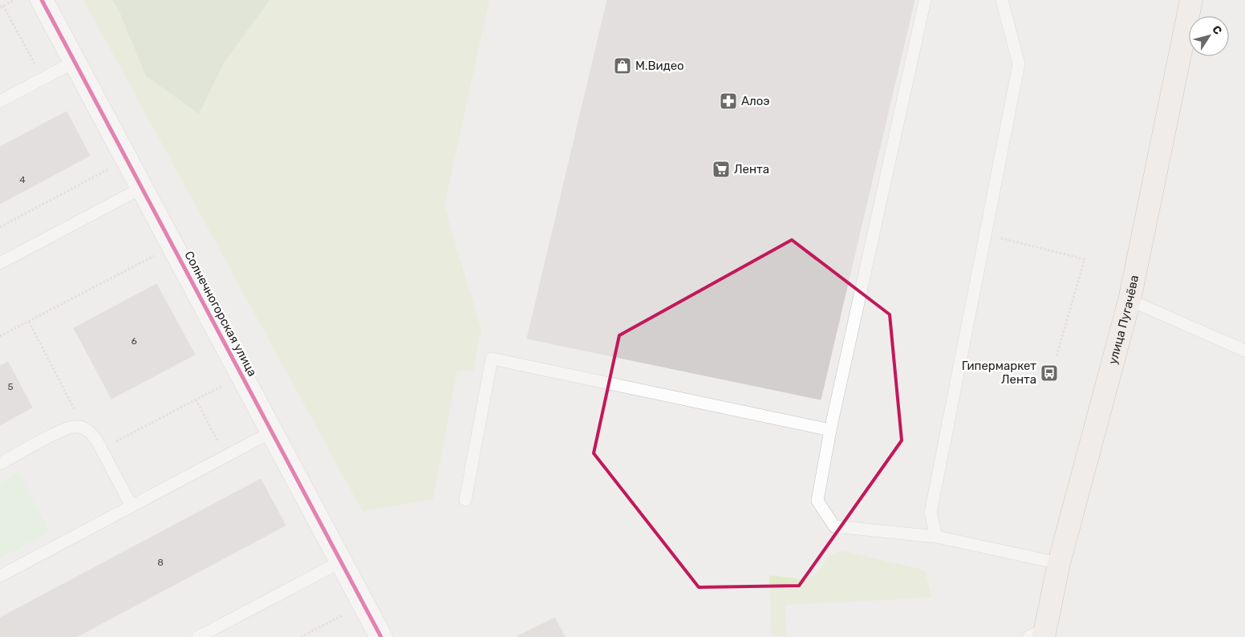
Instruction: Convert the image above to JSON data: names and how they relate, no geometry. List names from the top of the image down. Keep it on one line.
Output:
{"streets":{"main road":["улица Пугачёва"],"street":["Солнечногорская улица"]},"places":{"shop":["М.Видео"],"pharmacy":["Алоэ"],"supermarket":["Лента"],"bus stop":["Гипермаркет Лента"]},"house_numbers":["4","6","5","8"],"north":"top right"}
